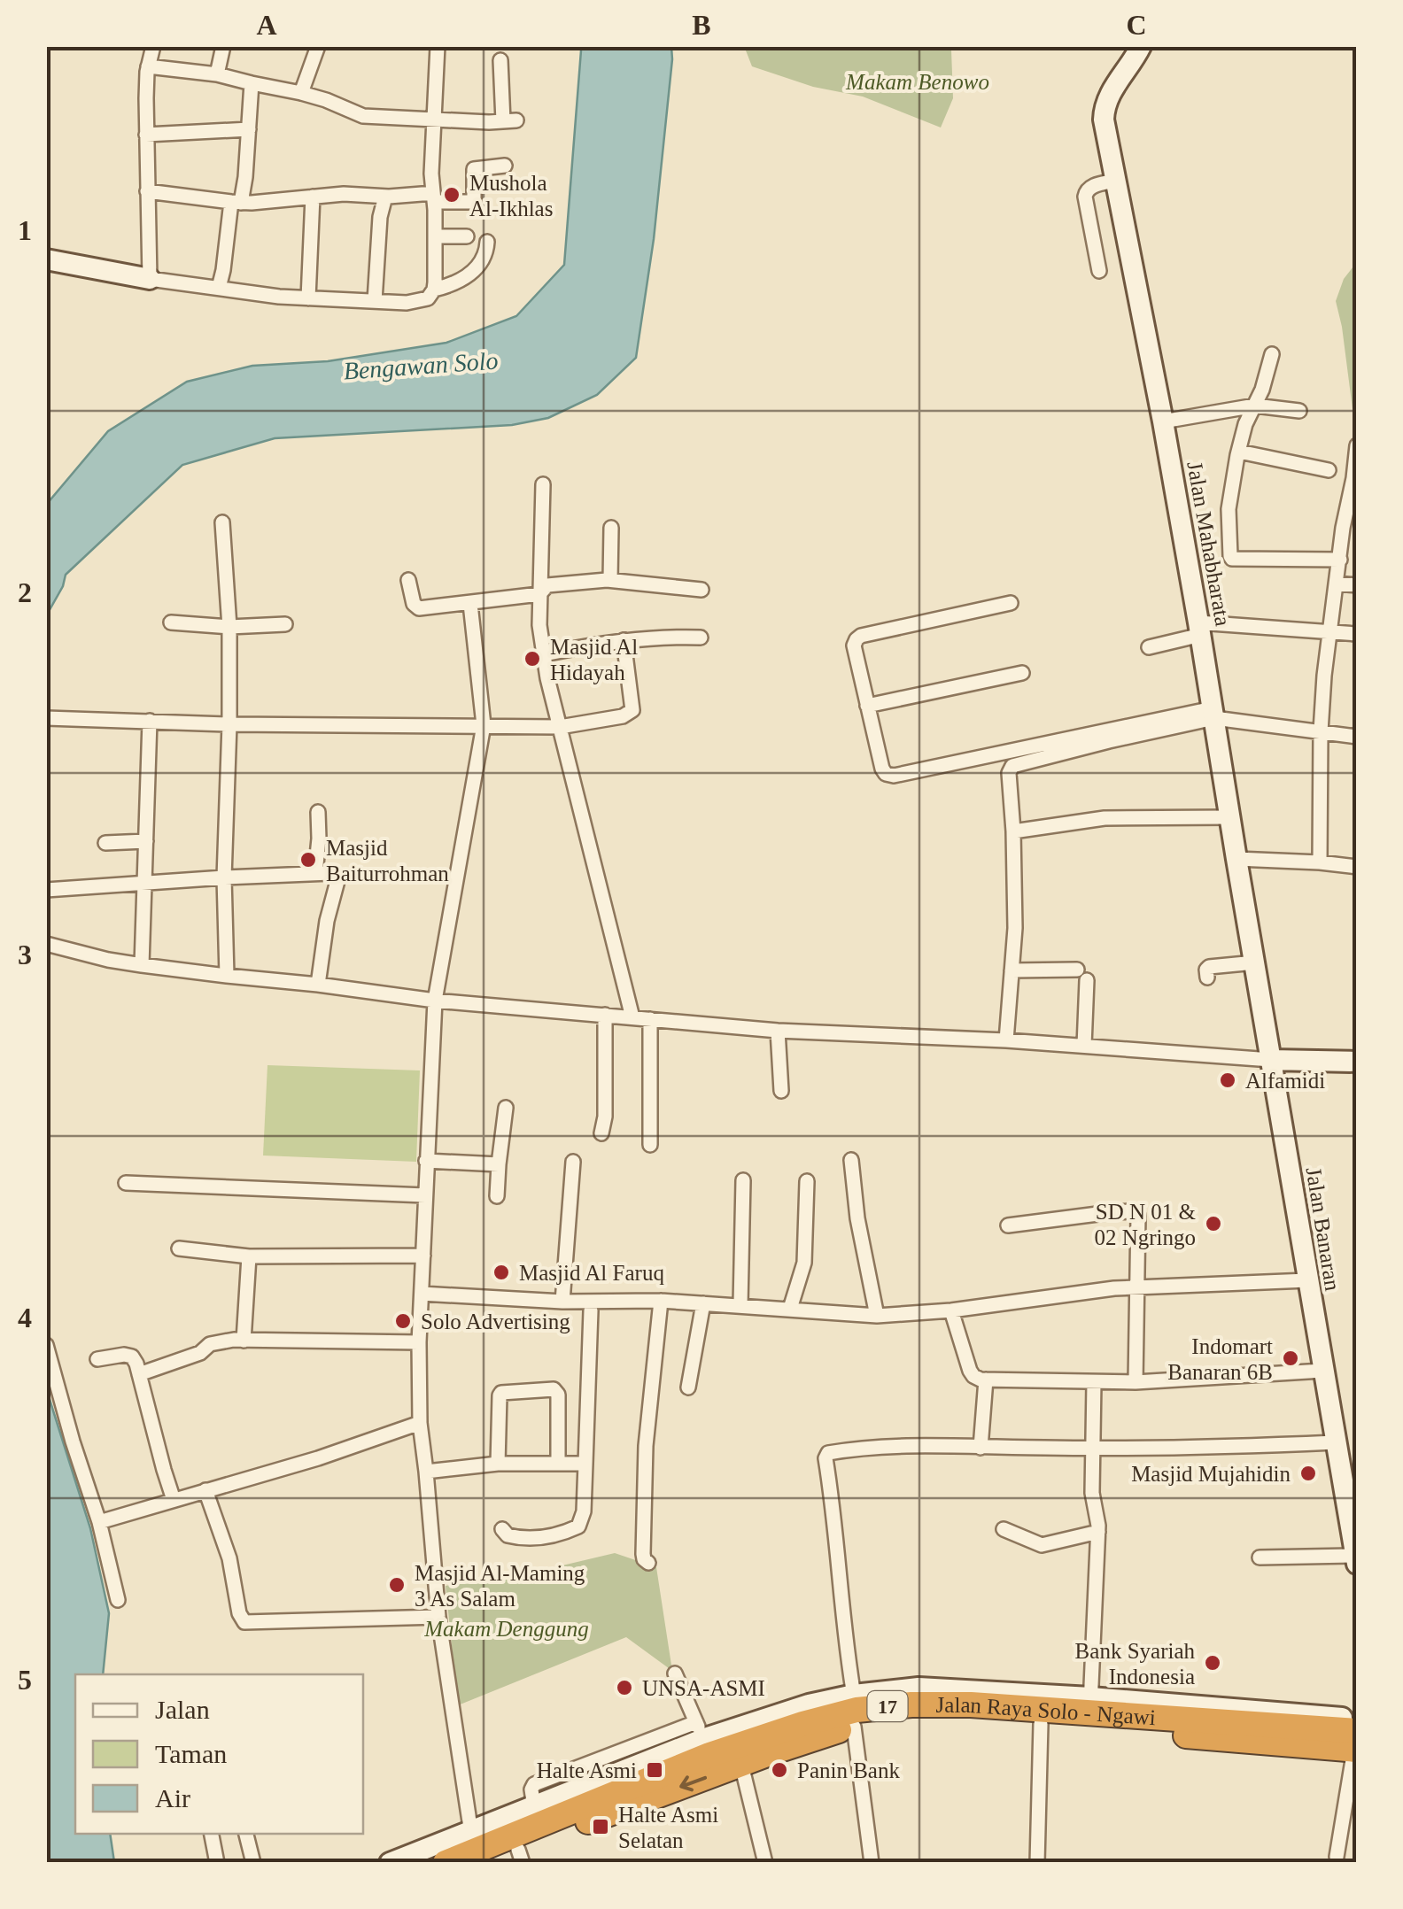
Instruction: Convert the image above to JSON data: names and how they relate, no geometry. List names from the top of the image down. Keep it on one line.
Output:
{"streets":{"highway":["17","Jalan Raya Solo - Ngawi"],"street":["Jalan Mahabharata","Jalan Banaran"]},"crossings":[["Jalan Mahabharata","Jalan Banaran"]],"water":["Bengawan Solo"],"parks":["Makam Benowo","Makam Denggung"],"places":{"other":["Mushola Al-Ikhlas","Masjid Al Hidayah","Masjid Baiturrohman","Alfamidi","SD N 01 & 02 Ngringo","Masjid Al Faruq","Solo Advertising","Indomart Banaran 6B","Masjid Mujahidin","Masjid Al-Maming 3 As Salam","Bank Syariah Indonesia","UNSA-ASMI","Panin Bank"],"transit":["Halte Asmi","Halte Asmi Selatan"]},"legend":["Jalan","Taman","Air"],"grid":{"columns":["A","B","C"],"rows":["1","2","3","4","5"]}}
